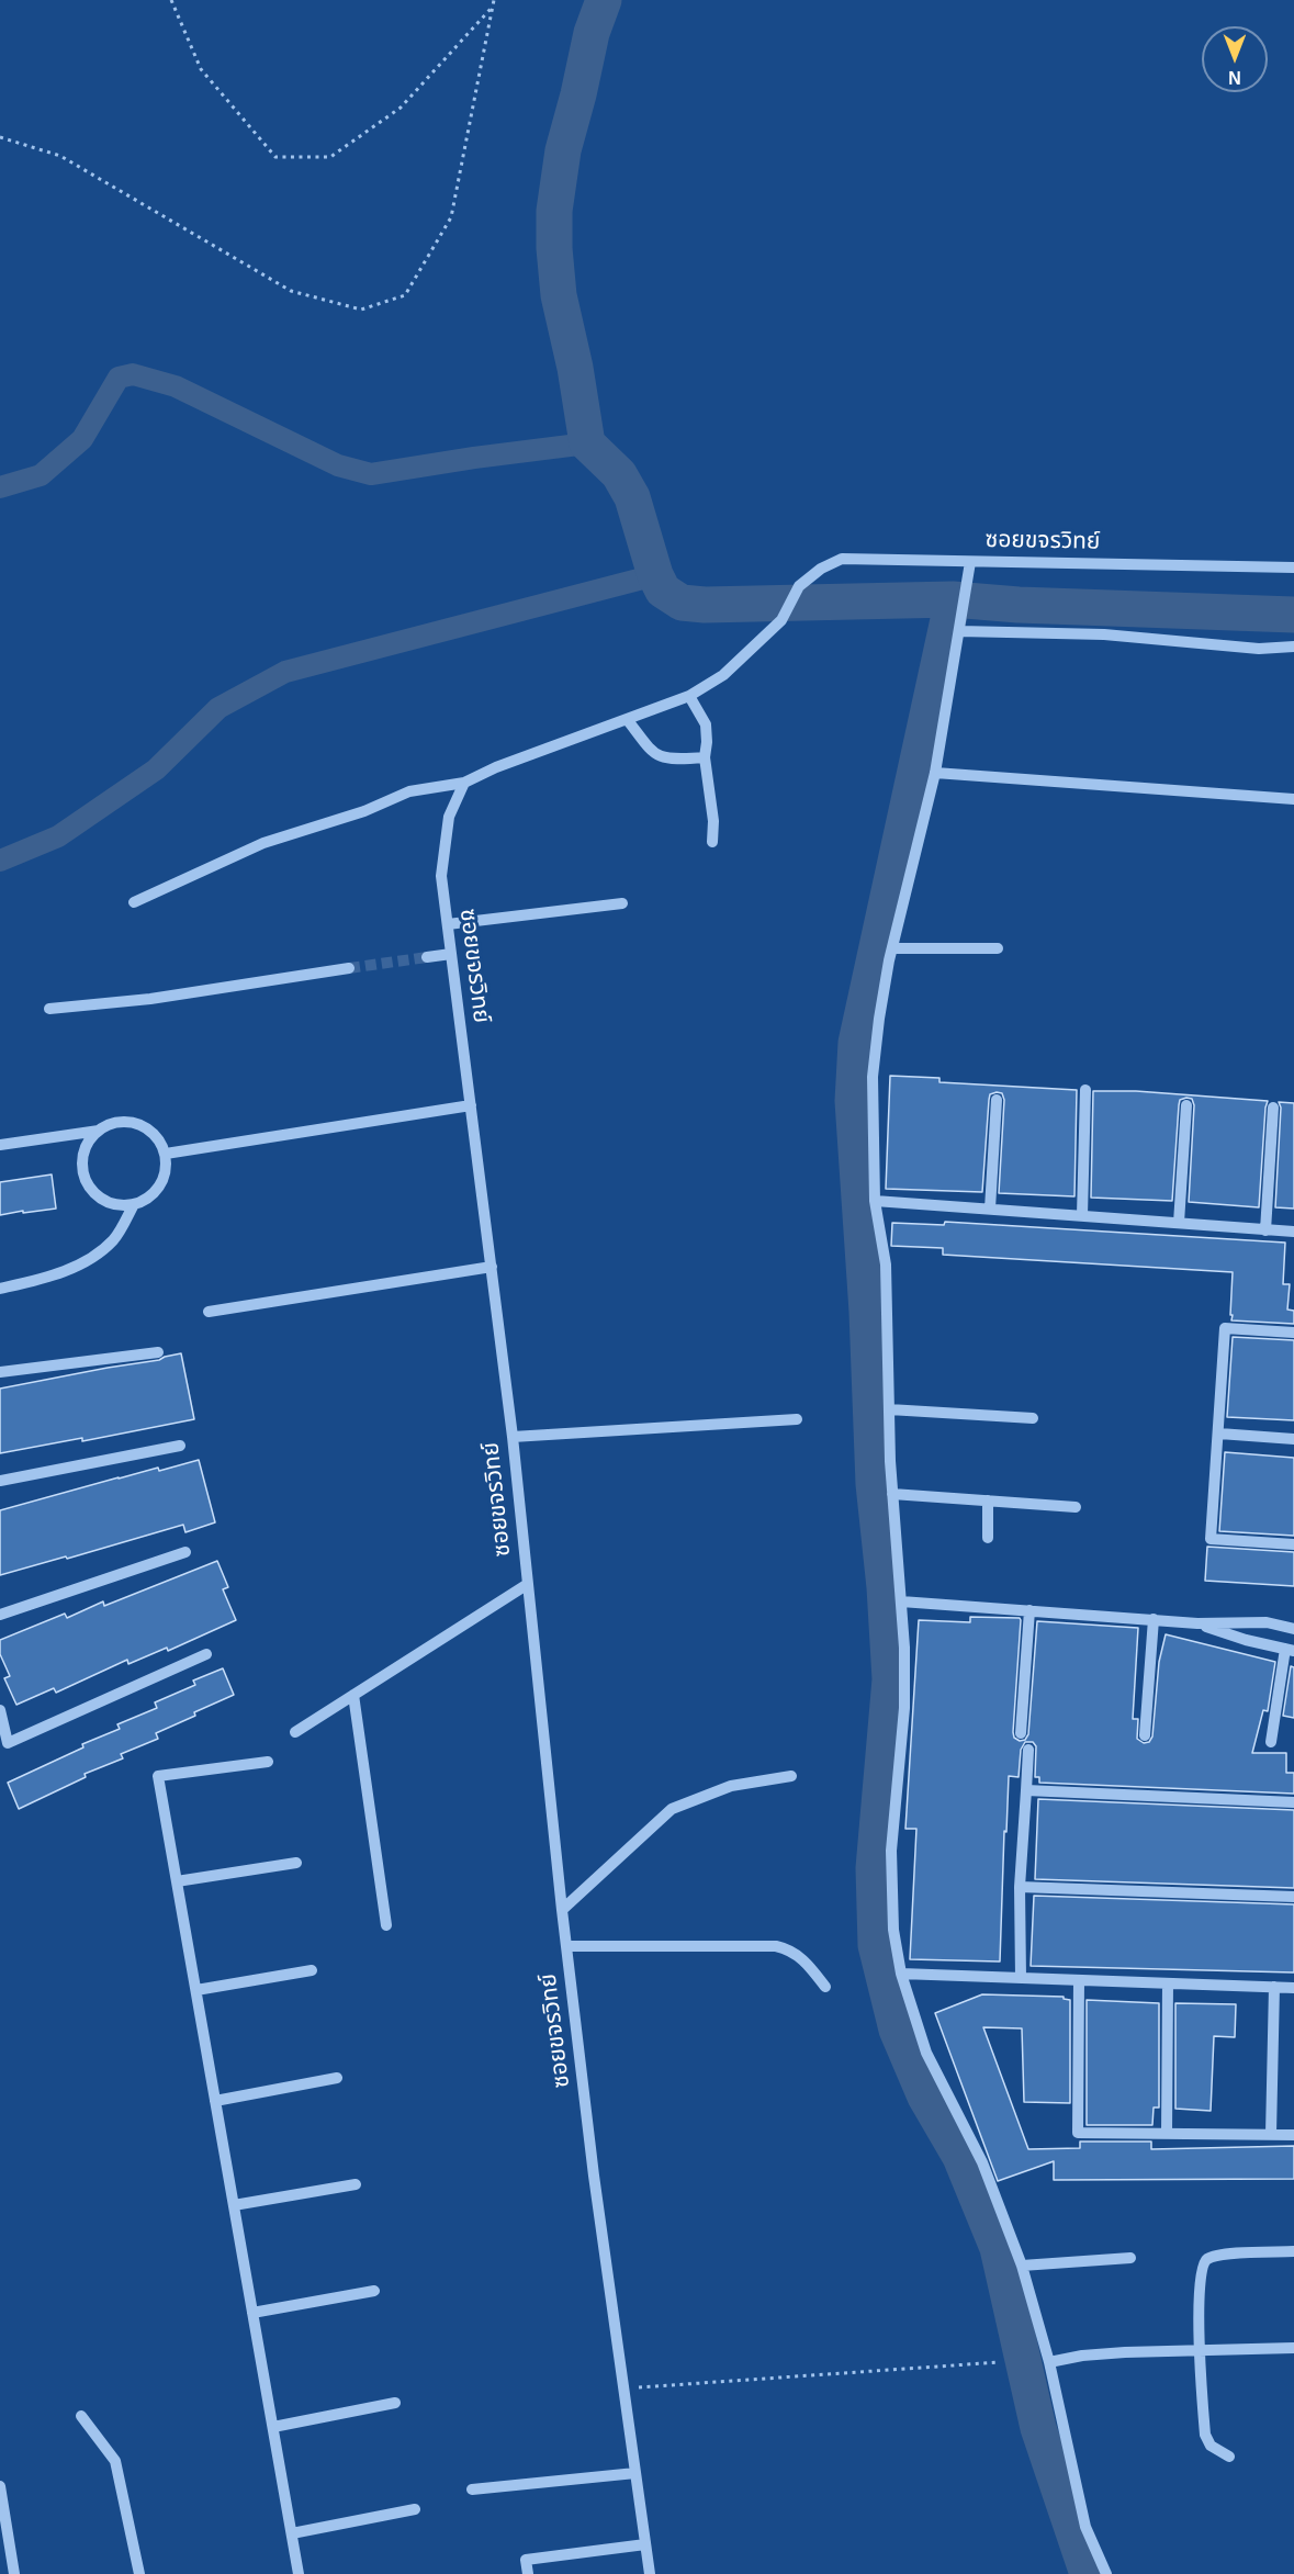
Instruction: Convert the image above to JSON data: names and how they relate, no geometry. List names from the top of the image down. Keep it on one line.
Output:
{"streets":{"street":["ซอยขจรวิทย์"]},"north":"bottom"}
